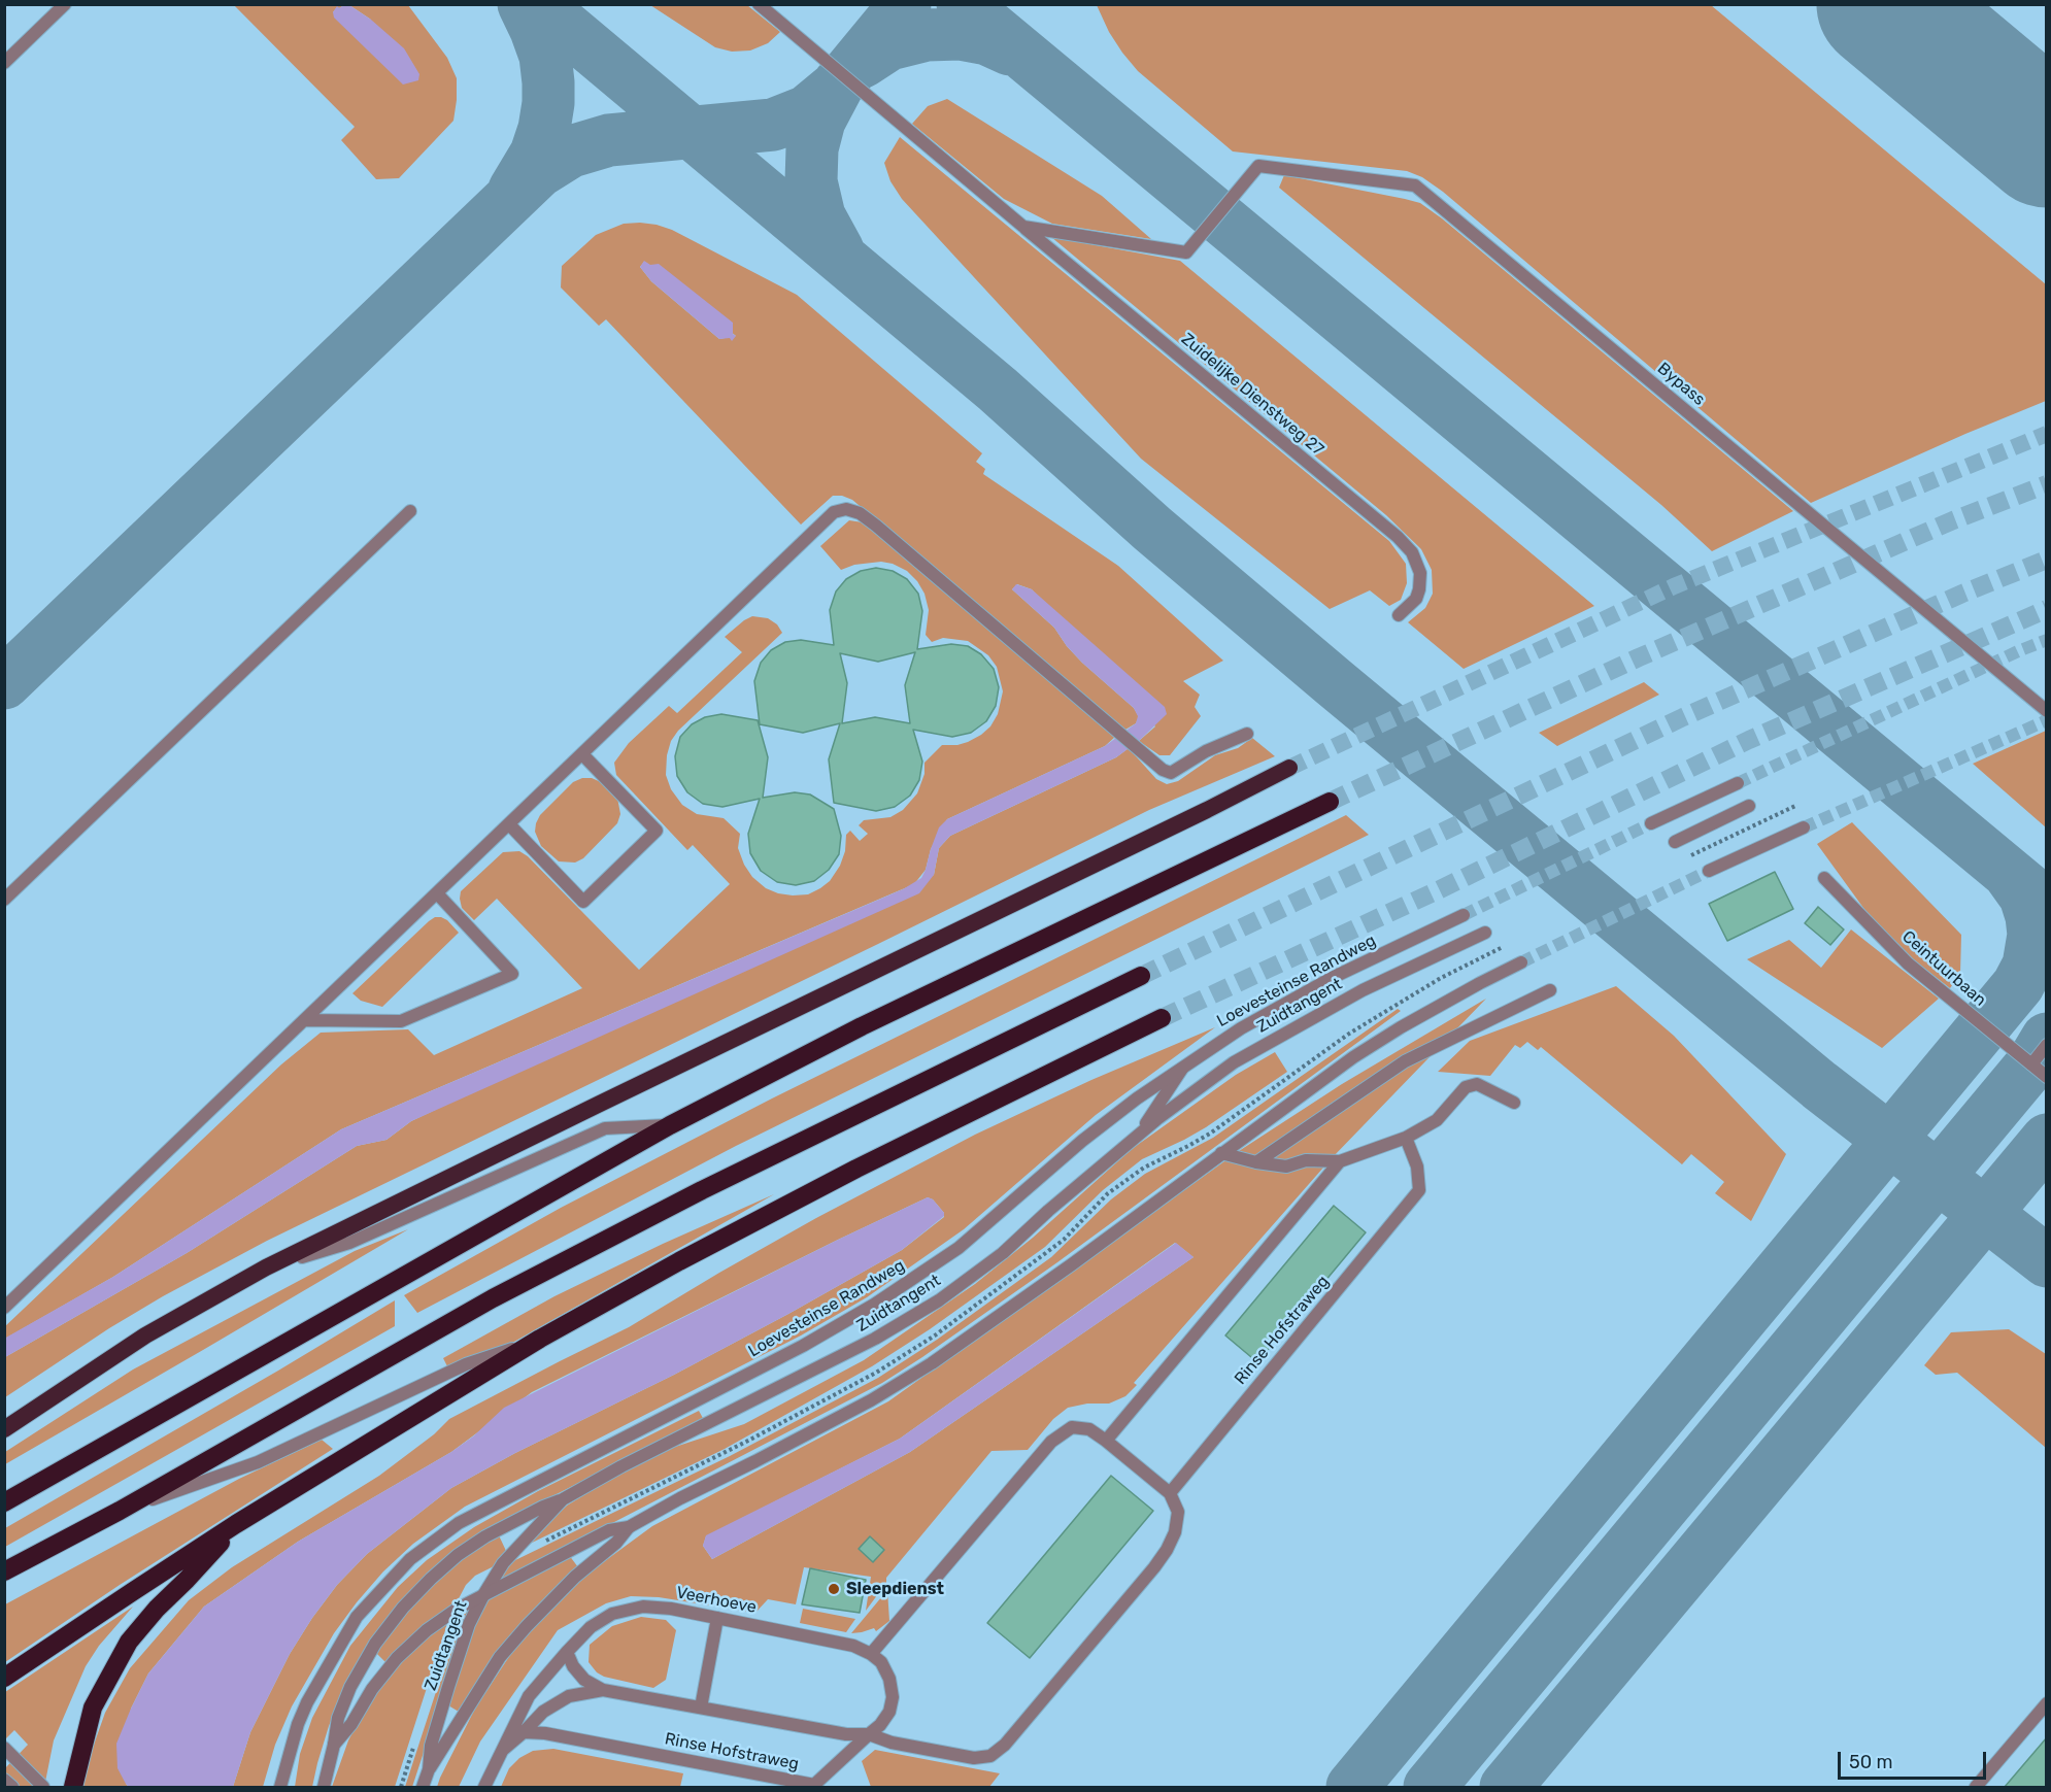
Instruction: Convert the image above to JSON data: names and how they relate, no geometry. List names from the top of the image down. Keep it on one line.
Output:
{"streets":{"street":["Bypass","Zuidelijke Dienstweg 27","Ceintuurbaan","Loevesteinse Randweg","Zuidtangent","Rinse Hofstraweg","Veerhoeve"]},"crossings":[["Bypass","Zuidelijke Dienstweg 27"]],"places":["Sleepdienst"],"scale_bar":"50 m"}
